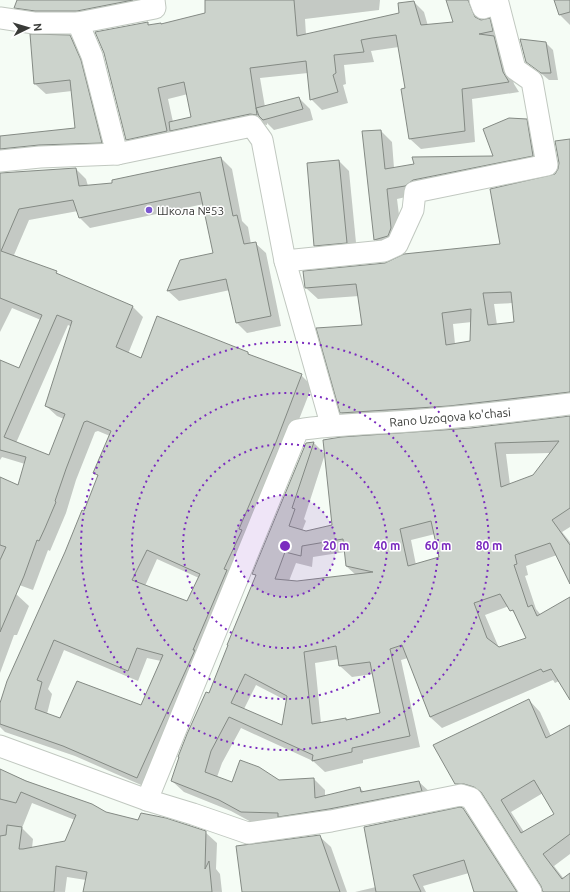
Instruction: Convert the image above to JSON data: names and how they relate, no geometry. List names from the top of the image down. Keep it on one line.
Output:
{"streets":{"street":["Rano Uzoqova ko'chasi"]},"places":["Школа №53"],"north":"right","rings":["20 m","40 m","60 m","80 m"]}
